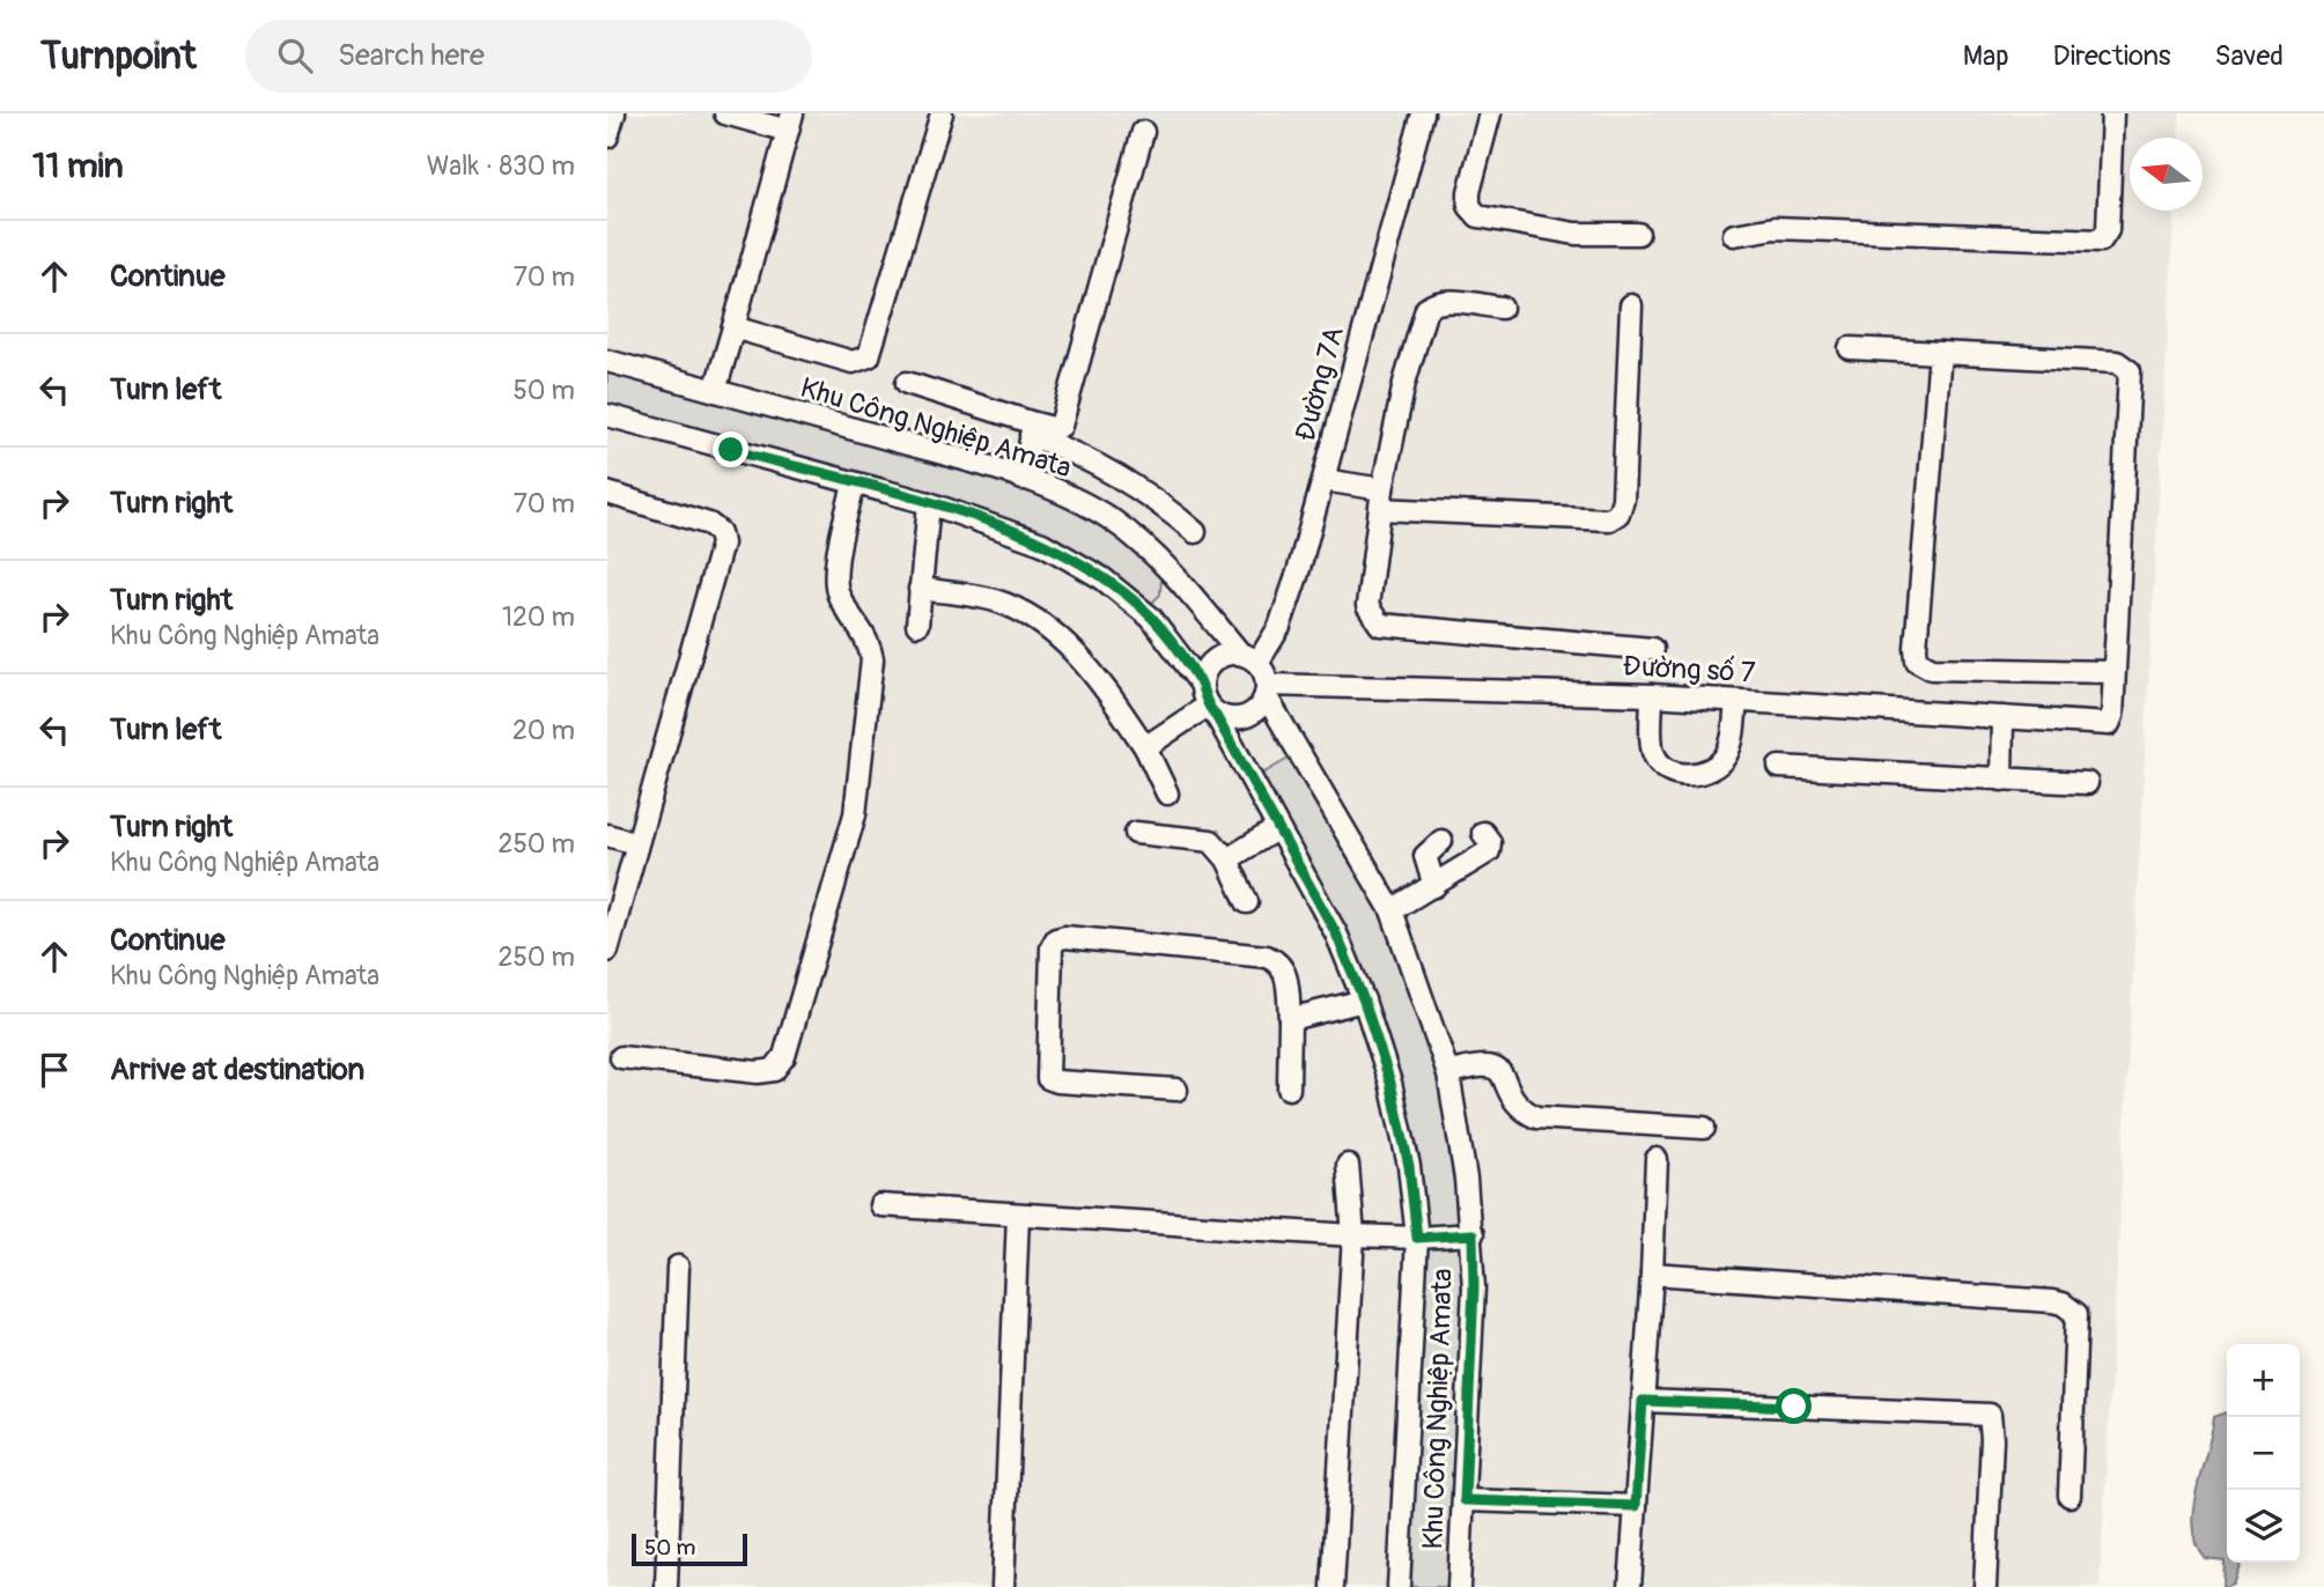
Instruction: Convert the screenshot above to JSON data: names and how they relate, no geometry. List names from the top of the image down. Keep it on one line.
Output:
{"streets":{"street":["Đường 7A","Khu Công Nghiệp Amata","Đường số 7"]},"crossings":[["Đường 7A","Khu Công Nghiệp Amata"],["Đường 7A","Đường số 7"],["Khu Công Nghiệp Amata","Đường số 7"]],"scale_bar":"50 m","north":"left","page":{"header":"Turnpoint","search":"Search here","nav":["Map","Directions","Saved"],"heading":["11 min","Walk · 830 m"],"list":[["Continue","70 m"],["Turn left","50 m"],["Turn right","70 m"],["Turn right","Khu Công Nghiệp Amata","120 m"],["Turn left","20 m"],["Turn right","Khu Công Nghiệp Amata","250 m"],["Continue","Khu Công Nghiệp Amata","250 m"],"Arrive at destination"],"map_buttons":["+","−"],"scale":"50 m"}}
